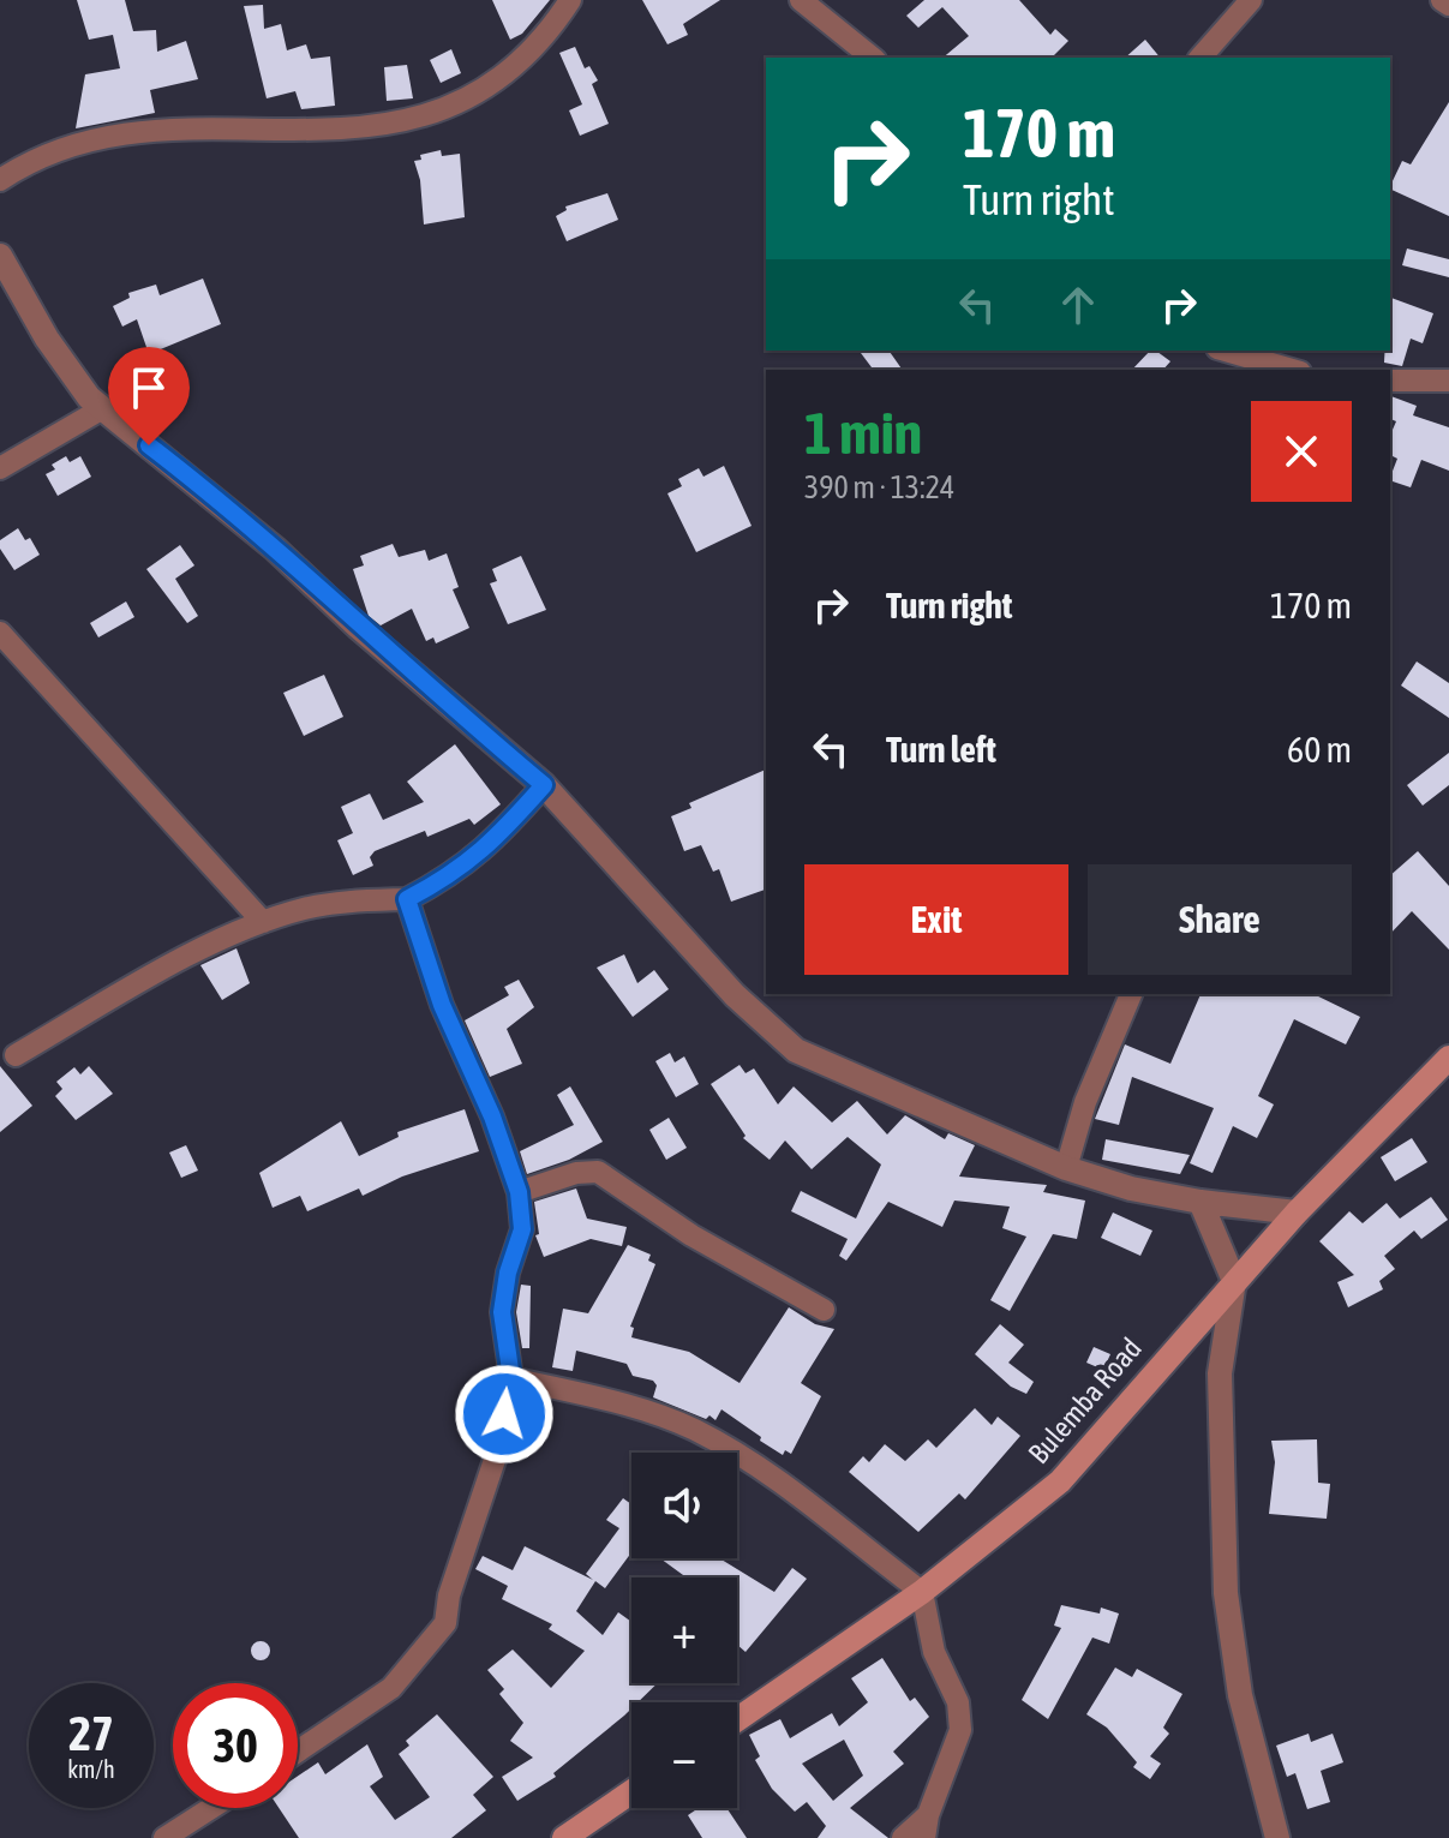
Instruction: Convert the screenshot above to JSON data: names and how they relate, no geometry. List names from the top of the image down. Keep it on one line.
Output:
{"streets":{"main road":["Bulemba Road"]},"page":{"turn":["170 m","Turn right"],"heading":["1 min","390 m · 13:24"],"list":[{"name":"Turn right","value":"170 m"},{"name":"Turn left","value":"60 m"}],"buttons":["Exit","Share"],"map_buttons":["+","−"],"speed":"27 km/h","limit":"30"}}
